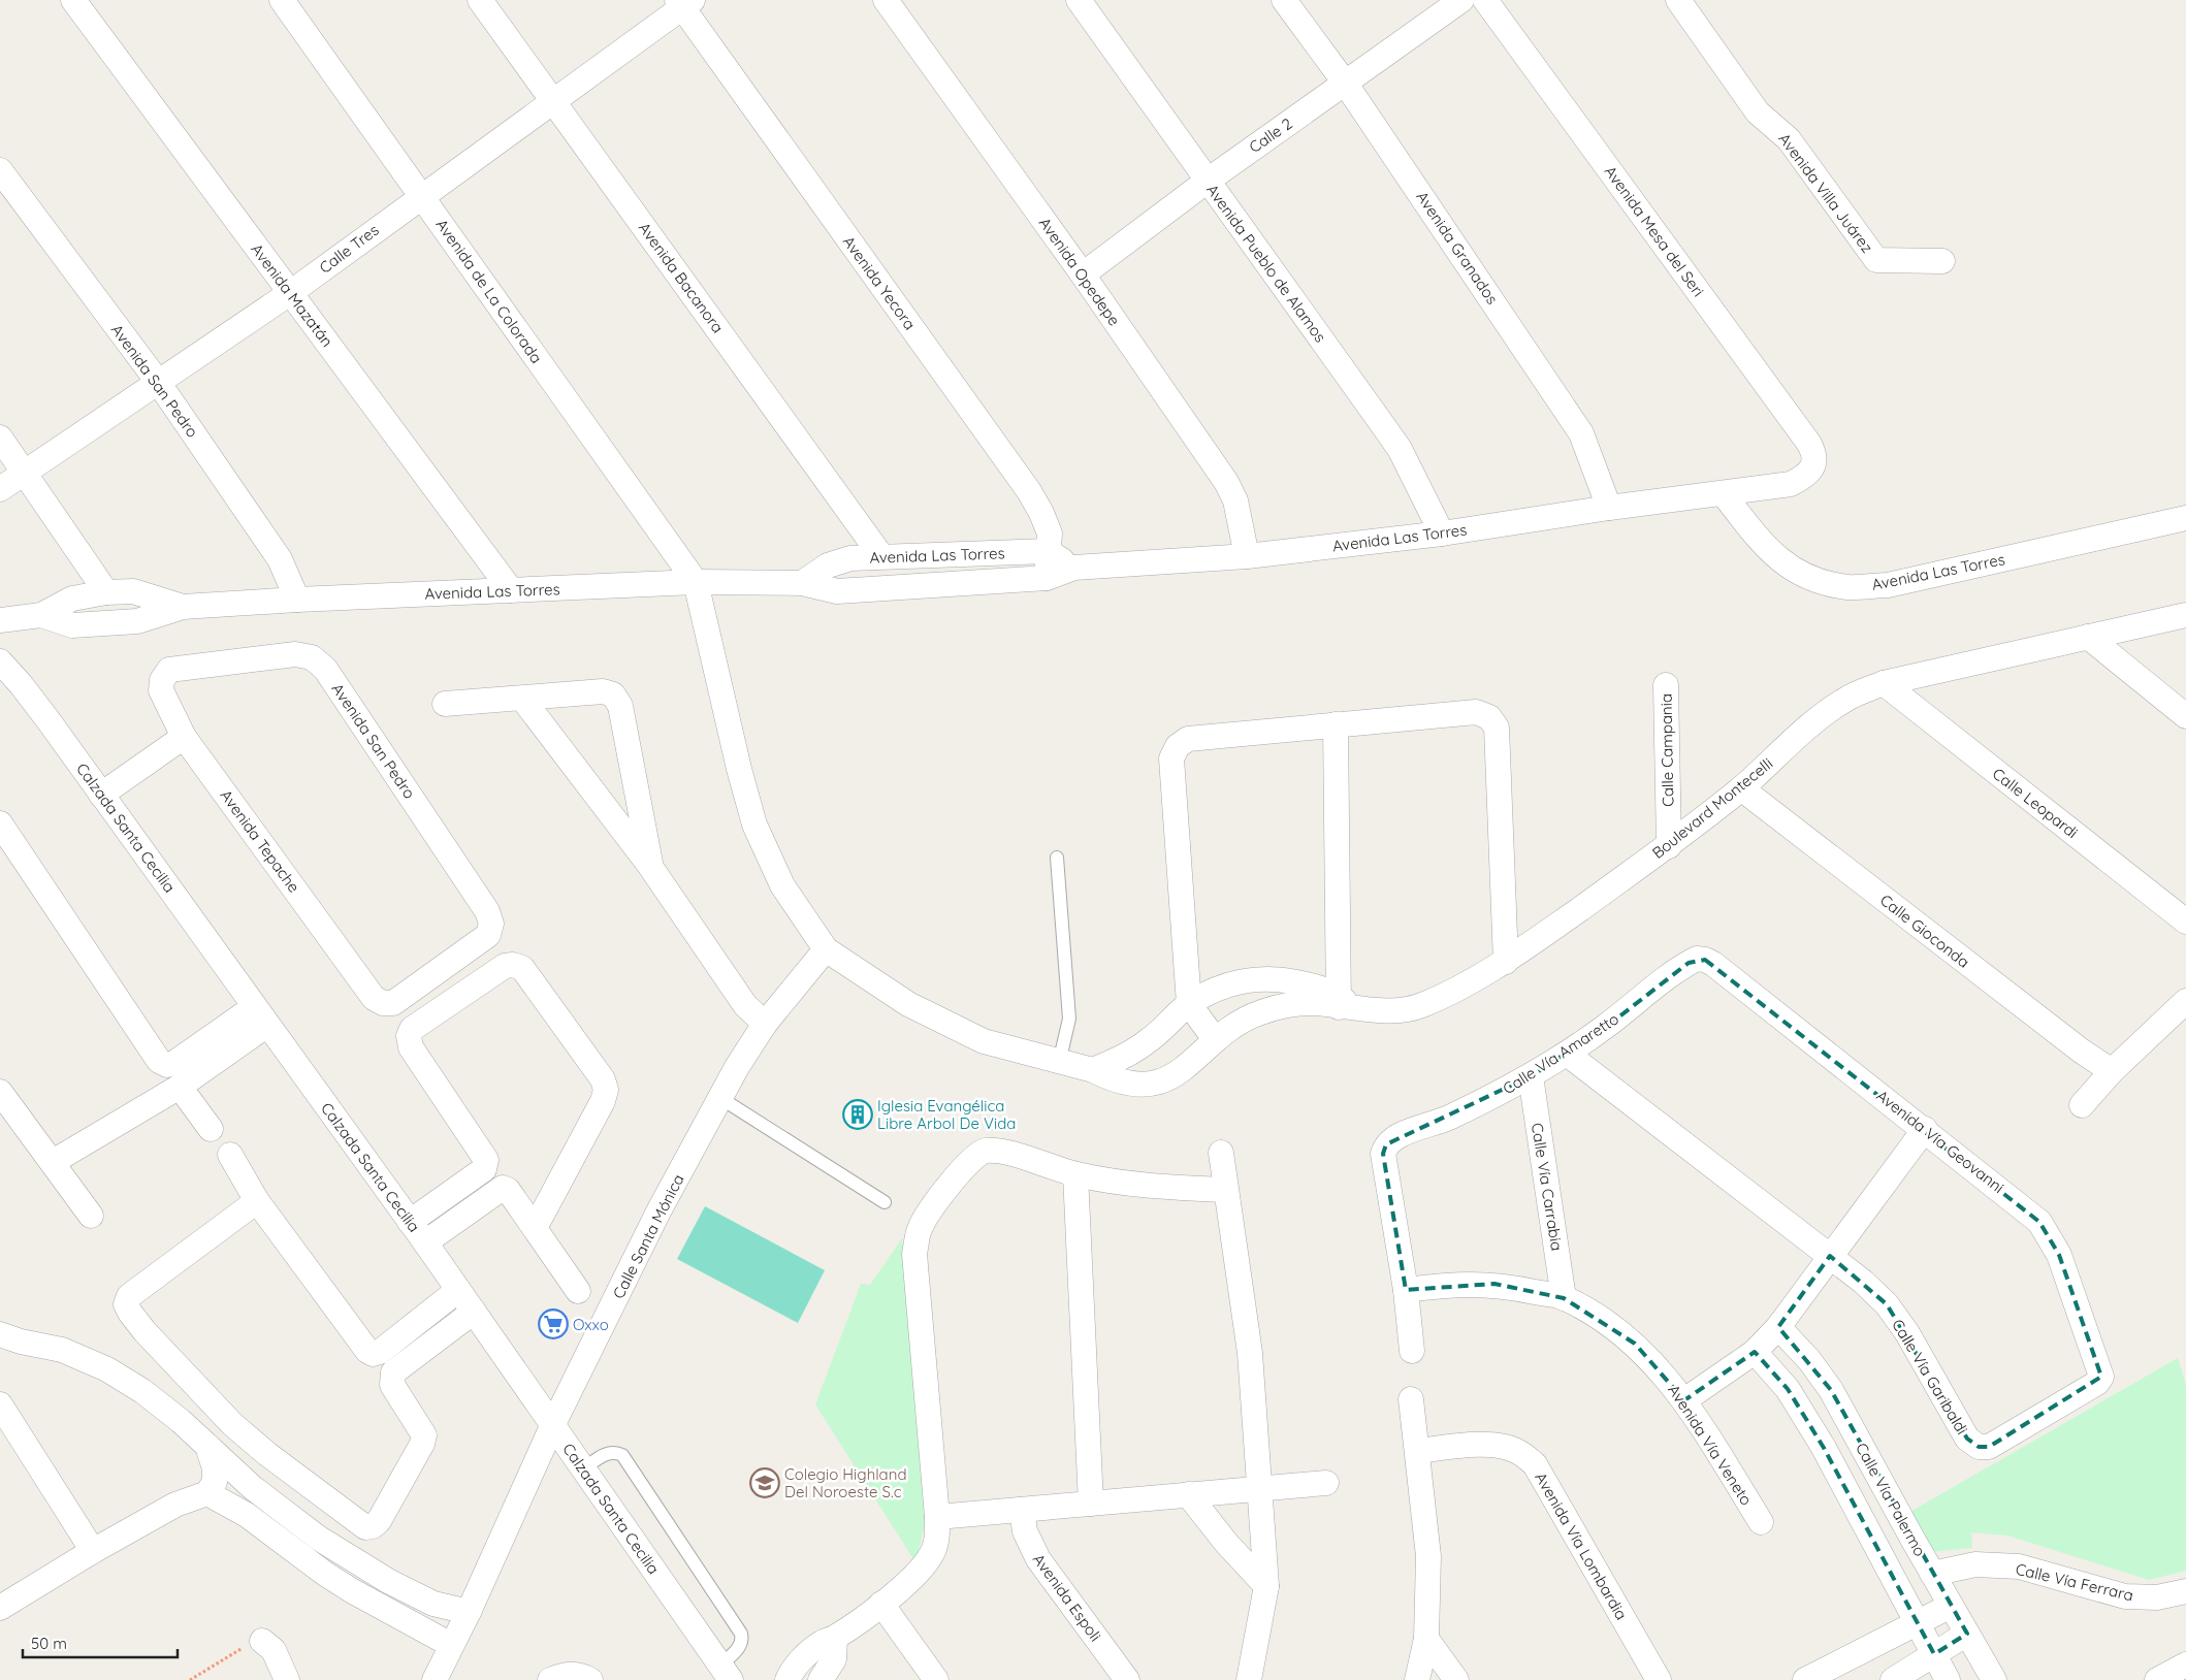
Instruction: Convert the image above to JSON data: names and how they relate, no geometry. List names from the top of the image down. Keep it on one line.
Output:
{"streets":{"street":["Calle 2","Avenida Villa Juárez","Avenida Mesa del Seri","Avenida Granados","Calle Tres","Avenida Pueblo de Alamos","Avenida Opedepe","Avenida Bacanora","Avenida Yecora","Avenida de La Colorada","Avenida Mazatán","Avenida San Pedro","Avenida Las Torres","Calle Campania","Calle Leopardi","Boulevard Montecelli","Calzada Santa Cecilia","Avenida Tepache","Calle Gioconda","Calle Vía Amaretto","Avenida Vía Geovanni","Calle Vía Carrabia","Calle Santa Mónica","Calle Vía Garibaldi","Avenida Vía Veneto","Calle Vía Palermo","Avenida Vía Lombardia","Calle Vía Ferrara","Avenida Espoli"]},"crossings":[["Calle 2","Avenida Granados"],["Calle 2","Avenida Pueblo de Alamos"],["Calle 2","Avenida Opedepe"],["Avenida Mesa del Seri","Avenida Las Torres"],["Avenida Granados","Avenida Las Torres"],["Calle Tres","Avenida Bacanora"],["Calle Tres","Avenida Yecora"],["Calle Tres","Avenida de La Colorada"],["Calle Tres","Avenida Mazatán"],["Calle Tres","Avenida San Pedro"],["Avenida Pueblo de Alamos","Avenida Las Torres"],["Avenida Opedepe","Avenida Las Torres"],["Avenida Bacanora","Avenida Las Torres"],["Avenida Yecora","Avenida Las Torres"],["Avenida de La Colorada","Avenida Las Torres"],["Avenida Mazatán","Avenida Las Torres"],["Avenida San Pedro","Avenida Las Torres"],["Avenida San Pedro","Avenida Tepache"],["Calle Campania","Boulevard Montecelli"],["Calle Leopardi","Boulevard Montecelli"],["Boulevard Montecelli","Calle Gioconda"],["Boulevard Montecelli","Calle Santa Mónica"],["Calzada Santa Cecilia","Calle Santa Mónica"],["Calle Vía Amaretto","Avenida Vía Geovanni"],["Calle Vía Amaretto","Calle Vía Carrabia"],["Calle Vía Amaretto","Calle Vía Garibaldi"],["Calle Vía Amaretto","Avenida Vía Veneto"],["Avenida Vía Geovanni","Calle Vía Garibaldi"],["Calle Vía Carrabia","Avenida Vía Veneto"],["Calle Vía Palermo","Calle Vía Ferrara"]],"places":{"building":["Iglesia Evangélica Libre Arbol De Vida"],"supermarket":["Oxxo"],"school or university":["Colegio Highland Del Noroeste S.c"]},"scale_bar":"50 m"}
